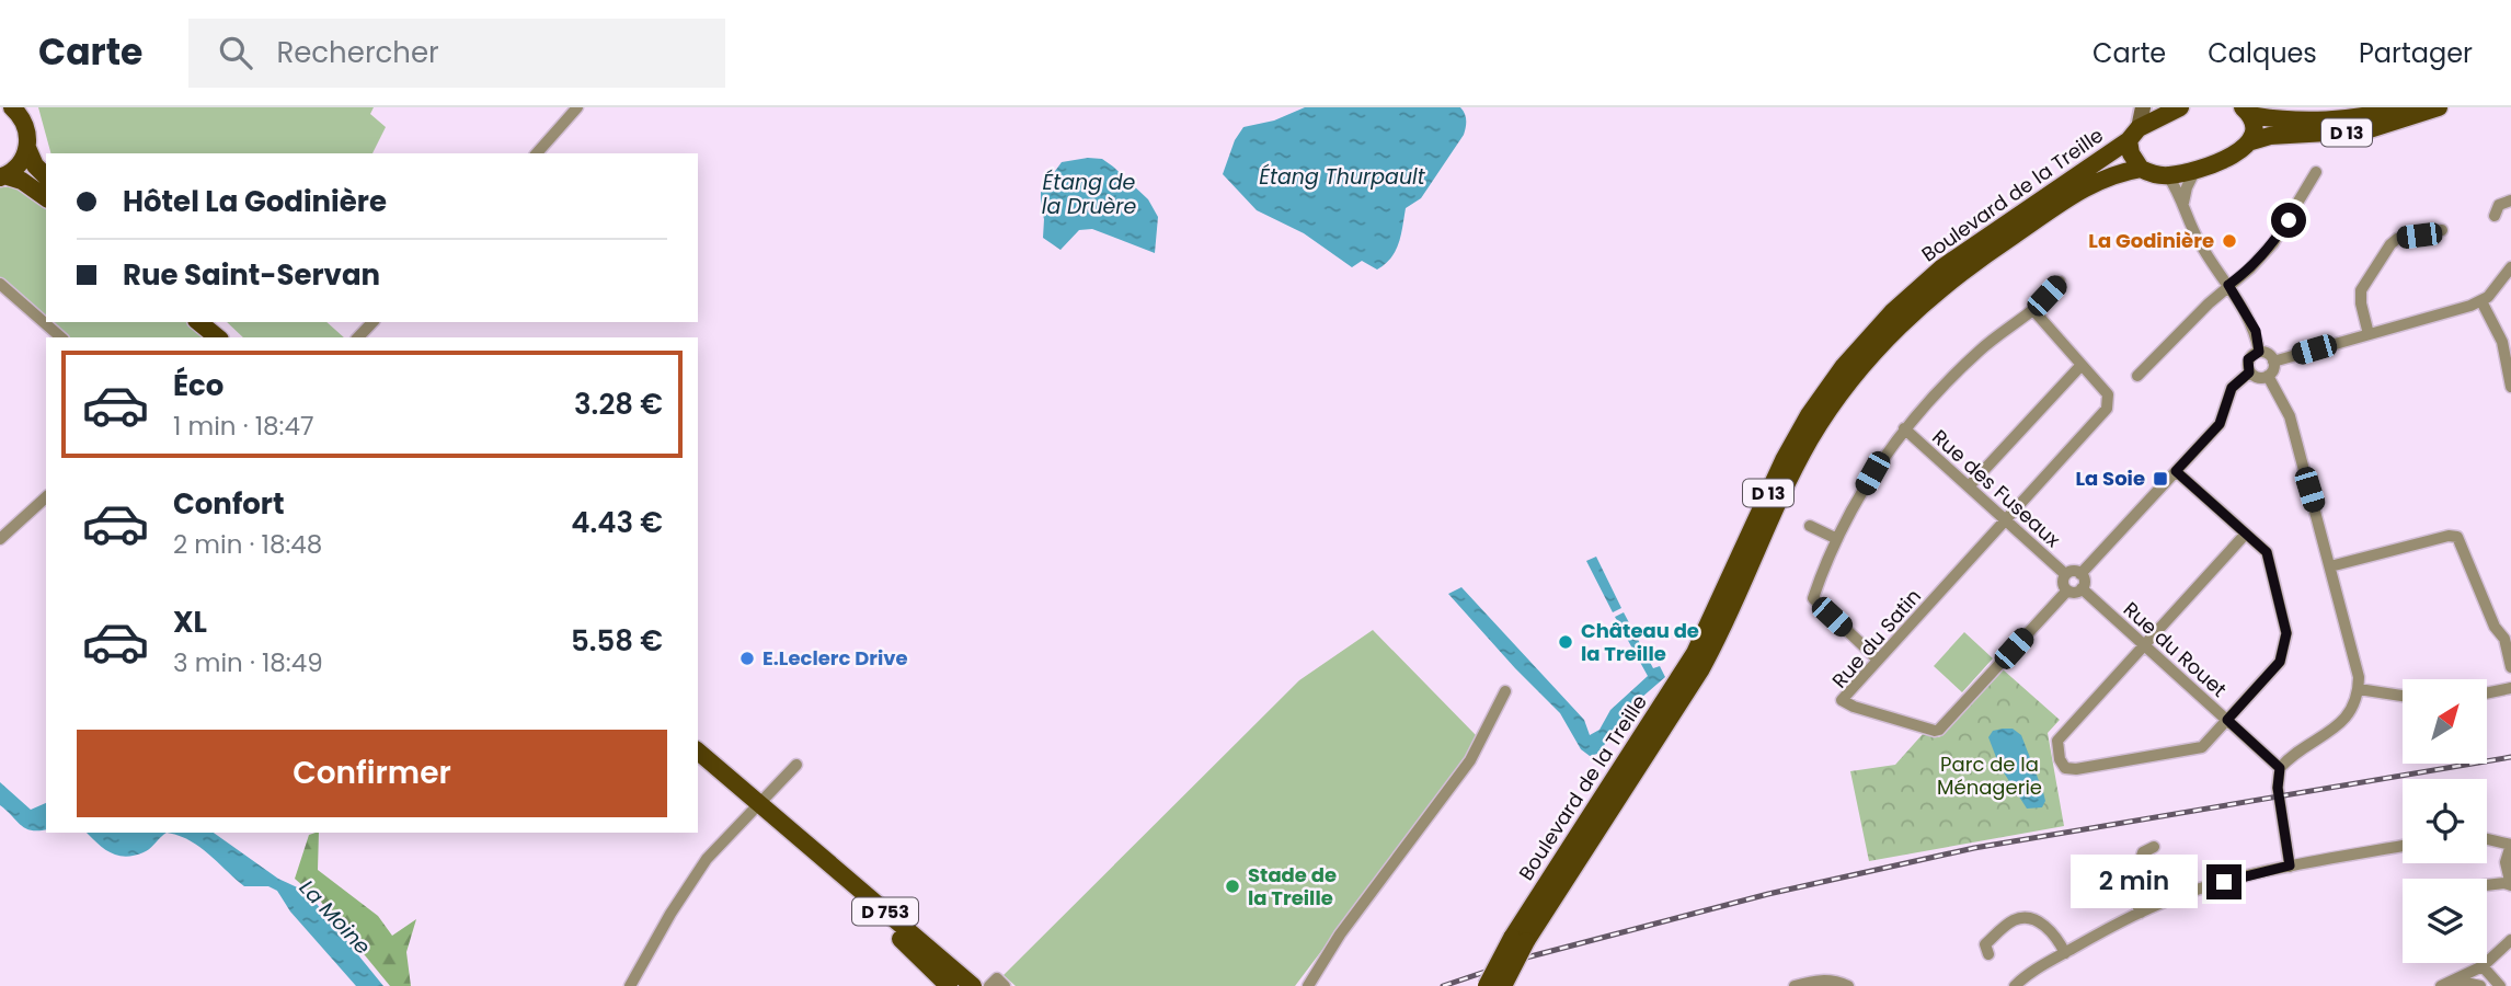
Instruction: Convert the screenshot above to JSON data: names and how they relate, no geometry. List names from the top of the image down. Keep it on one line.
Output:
{"streets":{"main road":["D 13","Boulevard de la Treille","D 753"],"street":["Rue des Fuseaux","Rue du Satin","Rue du Rouet"]},"crossings":[["Rue des Fuseaux","Rue du Satin"],["Rue des Fuseaux","Rue du Rouet"],["Rue du Satin","Rue du Rouet"]],"water":["Étang Thurpault","Étang de la Druère","La Moine"],"parks":["Parc de la Ménagerie"],"places":{"other":["La Godinière","Château de la Treille","E.Leclerc Drive","Stade de la Treille"],"transit":["La Soie"]},"north":"top right","page":{"header":"Carte","search":"Rechercher","nav":["Carte","Calques","Partager"],"banner":["Hôtel La Godinière","Rue Saint-Servan"],"list":[{"name":"Éco","note":"1 min · 18:47","value":"3.28 €"},{"name":"Confort","note":"2 min · 18:48","value":"4.43 €"},{"name":"XL","note":"3 min · 18:49","value":"5.58 €"}],"buttons":"Confirmer","bubble":"2 min"}}
